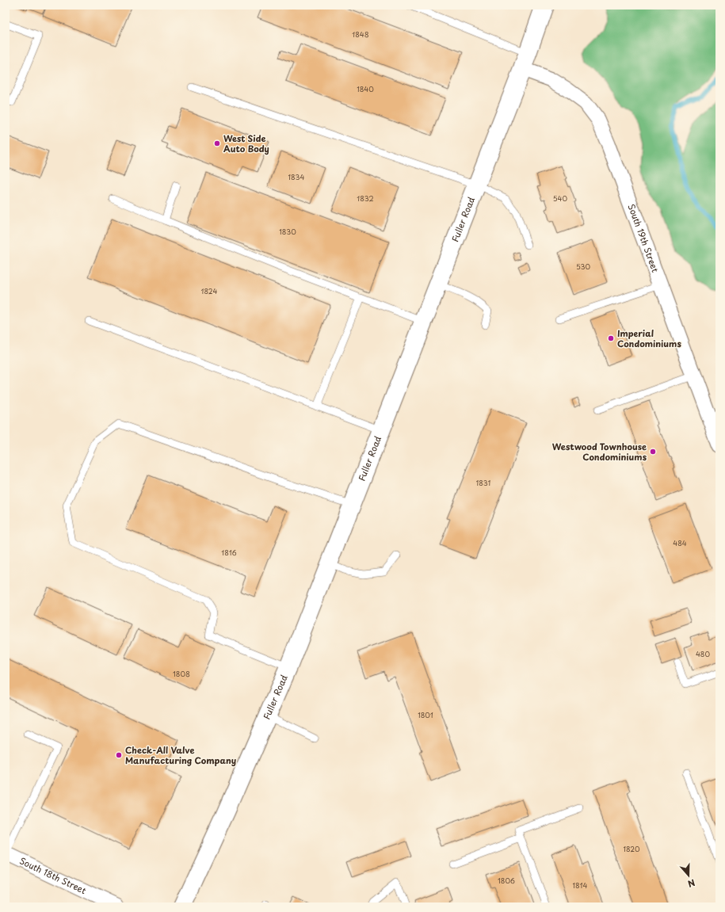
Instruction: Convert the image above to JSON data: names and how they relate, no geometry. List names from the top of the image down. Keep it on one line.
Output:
{"streets":{"street":["Fuller Road","South 19th Street","South 18th Street"]},"crossings":[["Fuller Road","South 19th Street"]],"places":["West Side Auto Body","Imperial Condominiums","Westwood Townhouse Condominiums","Check-All Valve Manufacturing Company"],"house_numbers":["1848","1840","1834","1832","540","1830","530","1824","1831","484","1816","480","1808","1801","1820","1806","1814"],"north":"bottom"}
